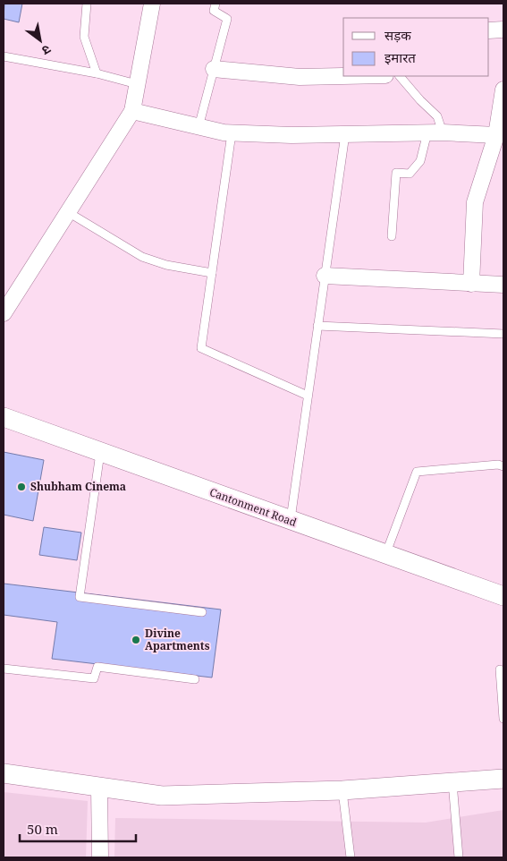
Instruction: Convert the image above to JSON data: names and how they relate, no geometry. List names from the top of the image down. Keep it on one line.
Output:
{"streets":{"street":["Cantonment Road"]},"places":["Shubham Cinema","Divine Apartments"],"legend":["सड़क","इमारत"],"scale_bar":"50 m","north":"bottom right"}
